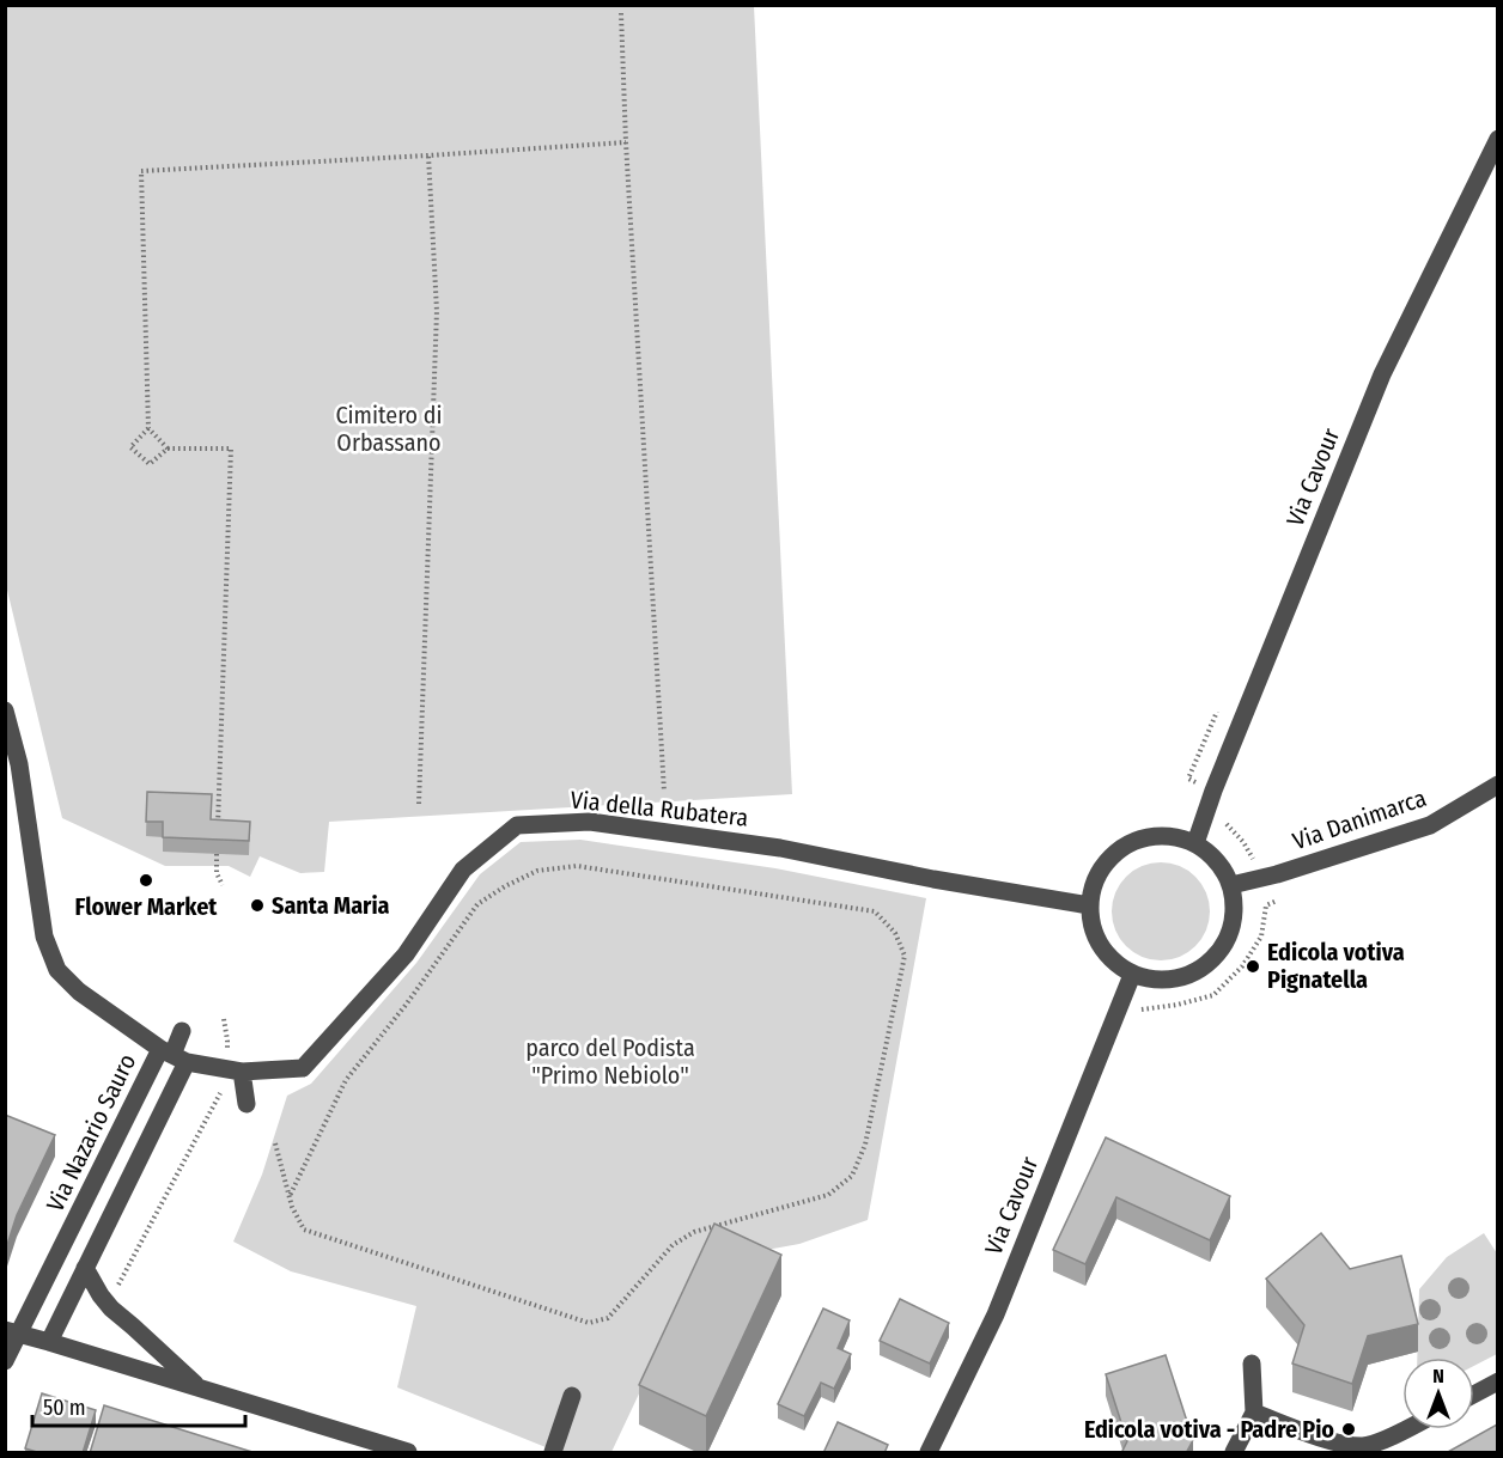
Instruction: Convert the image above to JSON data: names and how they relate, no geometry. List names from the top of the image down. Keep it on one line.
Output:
{"streets":{"street":["Via Cavour","Via della Rubatera","Via Danimarca","Via Nazario Sauro"]},"crossings":[["Via Cavour","Via della Rubatera"],["Via Cavour","Via Danimarca"],["Via della Rubatera","Via Danimarca"],["Via della Rubatera","Via Nazario Sauro"]],"parks":["Cimitero di Orbassano","parco del Podista \"Primo Nebiolo\""],"places":["Flower Market","Santa Maria","Edicola votiva Pignatella","Edicola votiva - Padre Pio"],"scale_bar":"50 m","north":"top"}
